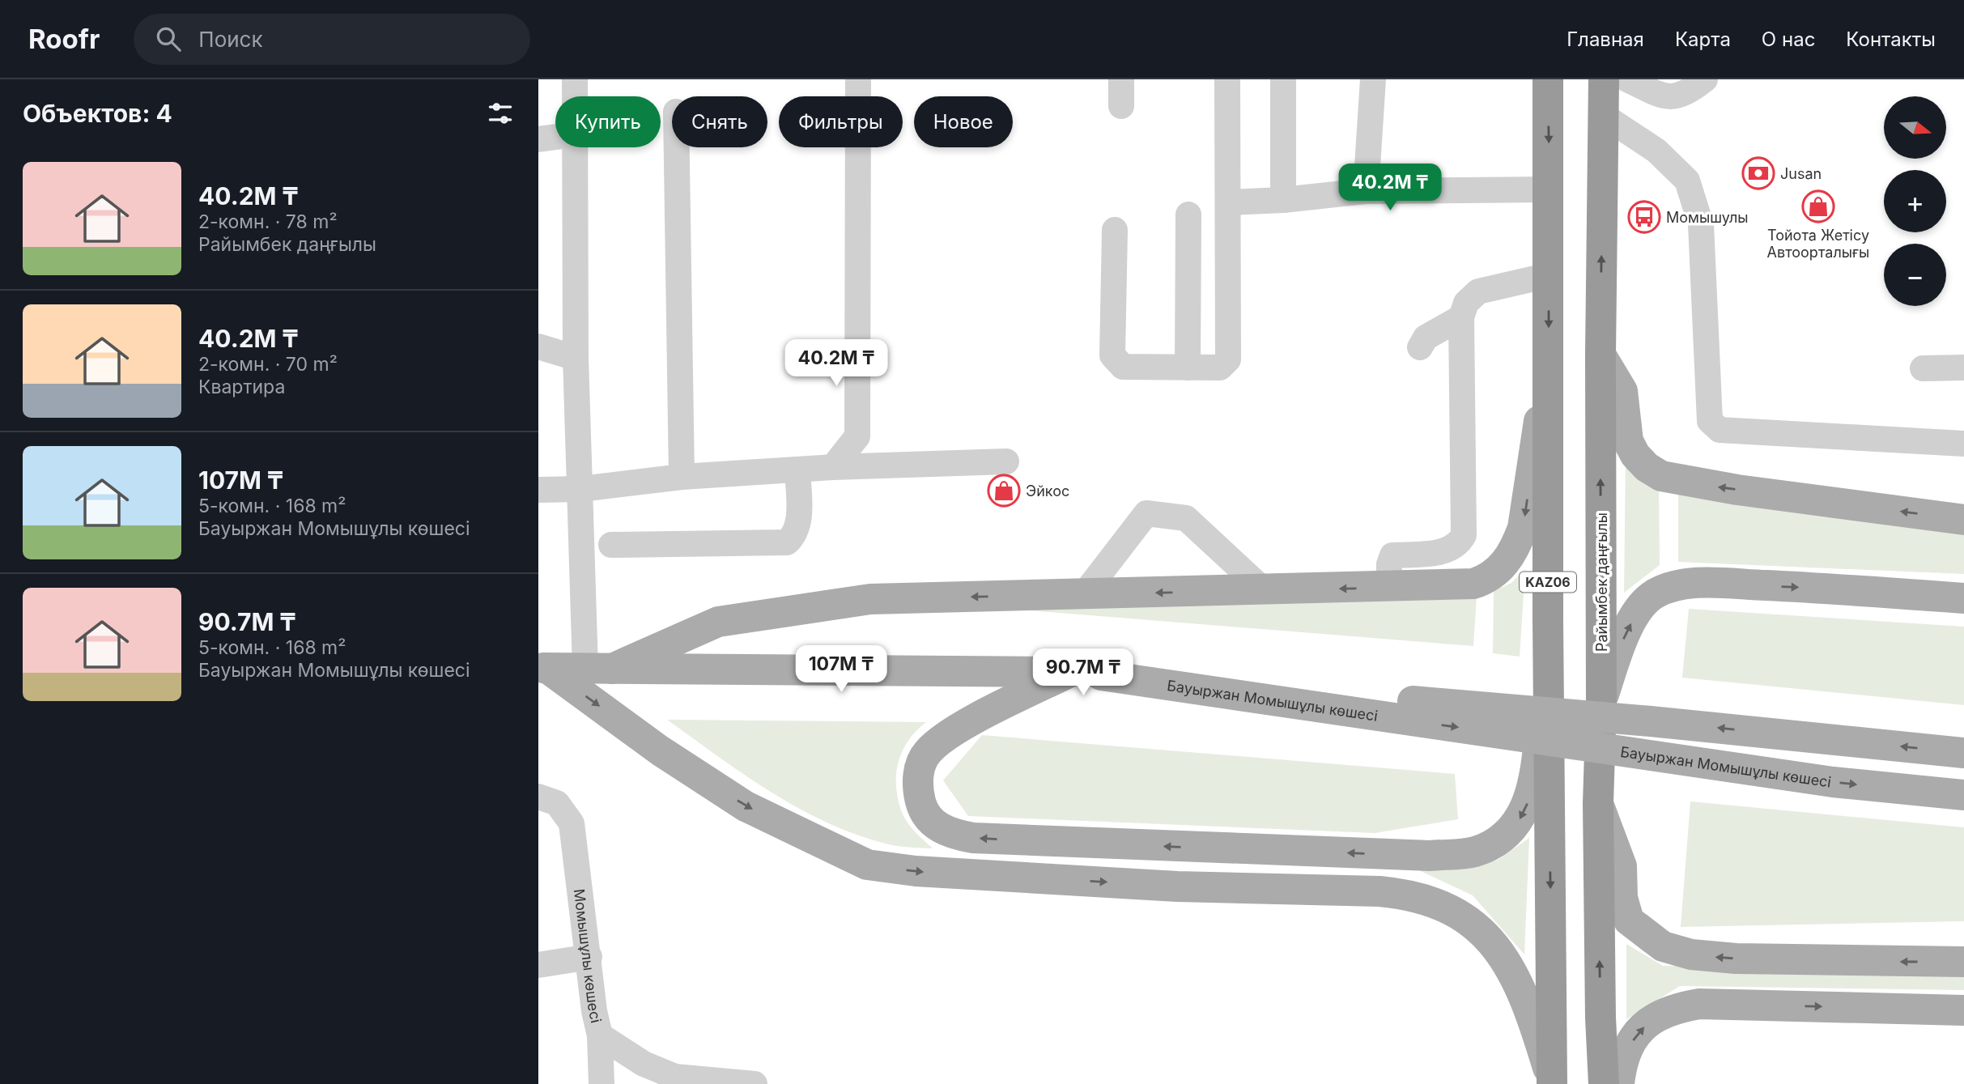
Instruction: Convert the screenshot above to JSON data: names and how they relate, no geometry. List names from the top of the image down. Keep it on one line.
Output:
{"streets":{"highway":["KАZ06","Райымбек даңғылы"],"main road":["Бауыржан Момышұлы көшесі"],"street":["Момышұлы көшесі"]},"places":{"bank":["Jusan"],"shop":["Тойота Жетiсу Автоорталығы","Эйкос"],"bus stop":["Момышулы"]},"north":"right","page":{"header":"Roofr","search":"Поиск","nav":["Главная","Карта","О нас","Контакты"],"heading":"Объектов: 4","map_buttons":["+","−"],"chip":["Купить","Снять","Фильтры","Новое"],"list":[{"name":"40.2M ₸","note":"2-комн. · 78 m² · Райымбек даңғылы"},{"name":"40.2M ₸","note":"2-комн. · 70 m² · Квартира"},{"name":"107M ₸","note":"5-комн. · 168 m² · Бауыржан Момышұлы көшесі"},{"name":"90.7M ₸","note":"5-комн. · 168 m² · Бауыржан Момышұлы көшесі"}],"price":["40.2M ₸","40.2M ₸","107M ₸","90.7M ₸"]}}
